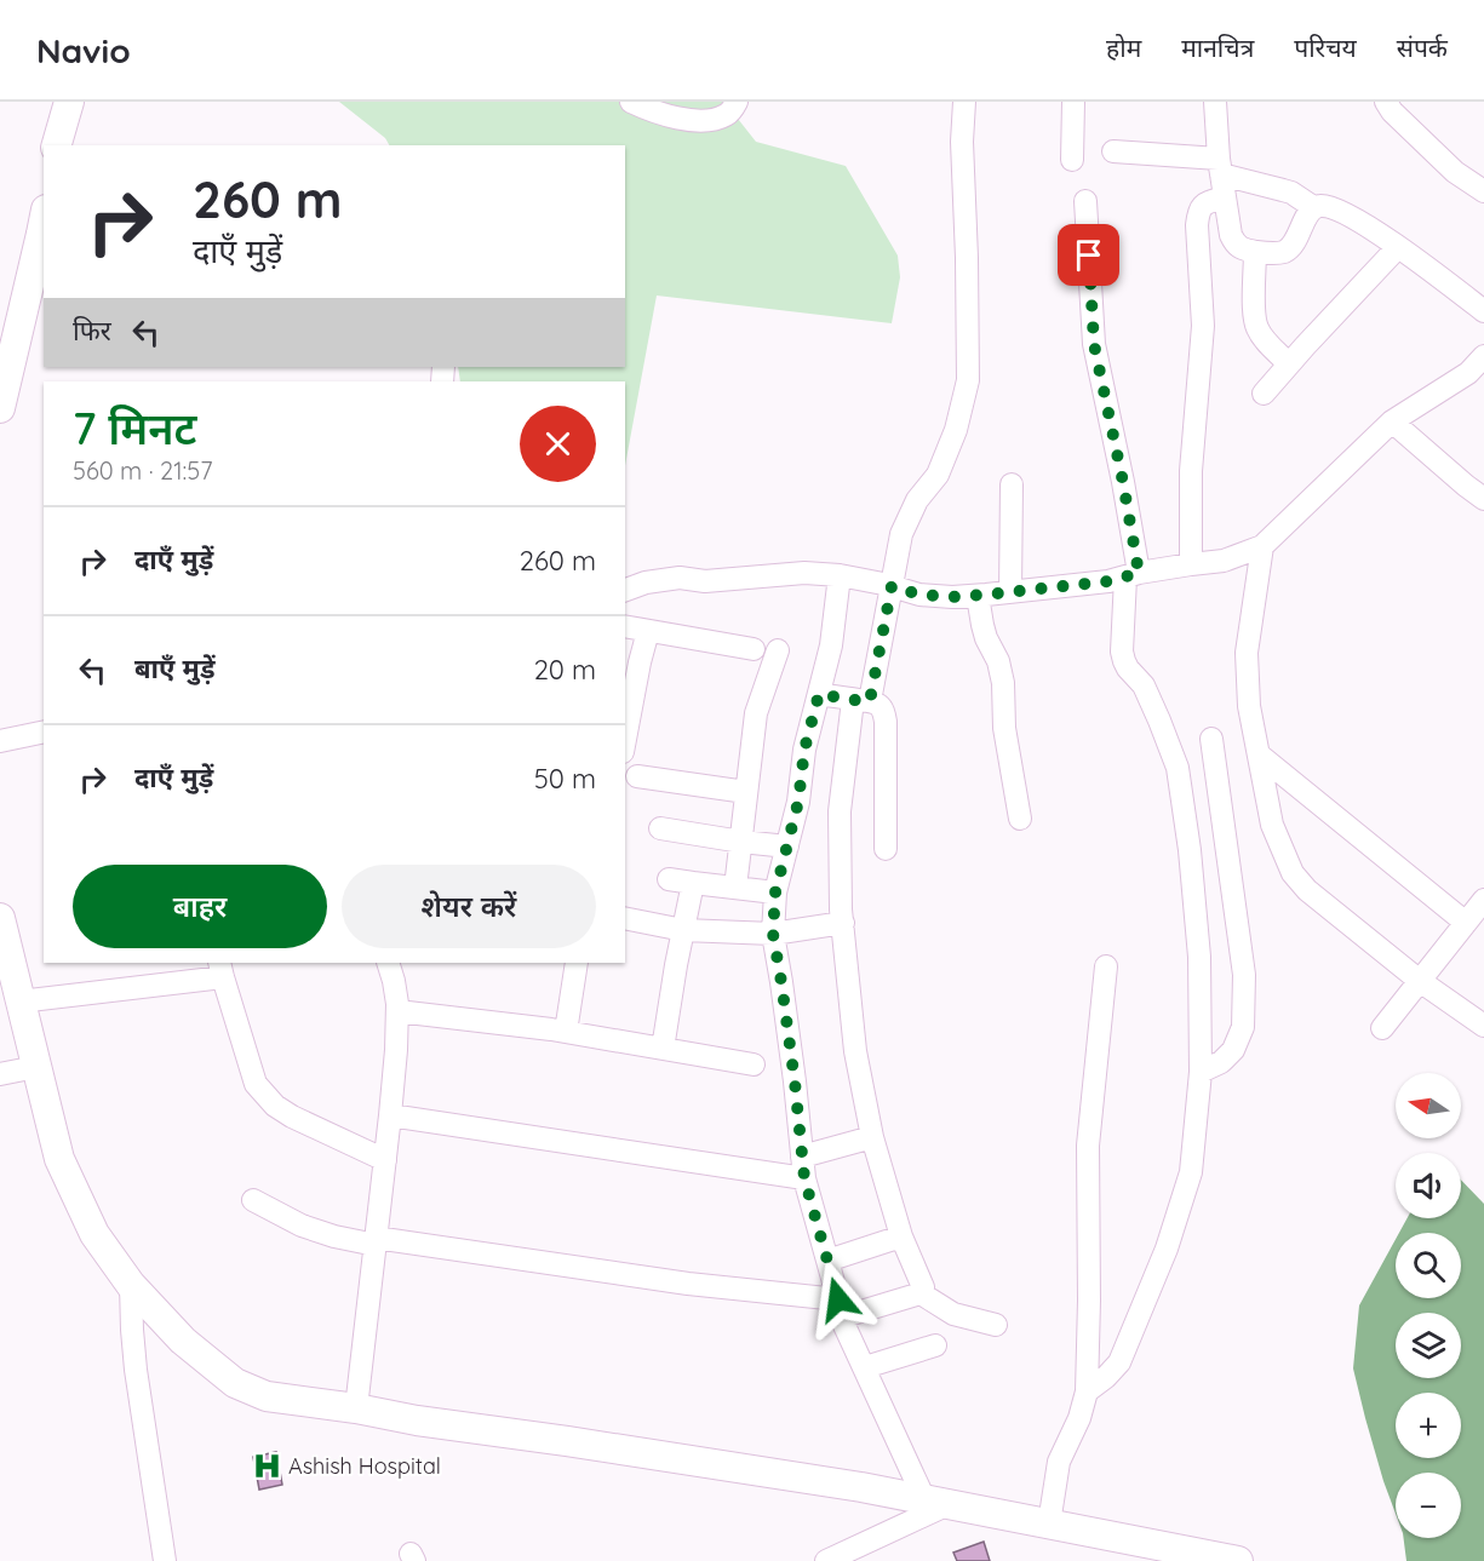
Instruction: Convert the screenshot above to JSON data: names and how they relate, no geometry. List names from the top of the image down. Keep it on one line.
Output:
{"places":{"hospital":["Ashish Hospital"]},"north":"left","page":{"header":"Navio","nav":["होम","मानचित्र","परिचय","संपर्क"],"turn":["260 m","दाएँ मुड़ें"],"then":"फिर","heading":["7 मिनट","560 m · 21:57"],"list":[{"name":"दाएँ मुड़ें","value":"260 m"},{"name":"बाएँ मुड़ें","value":"20 m"},{"name":"दाएँ मुड़ें","value":"50 m"}],"buttons":["बाहर","शेयर करें"],"map_buttons":["+","−"]}}
